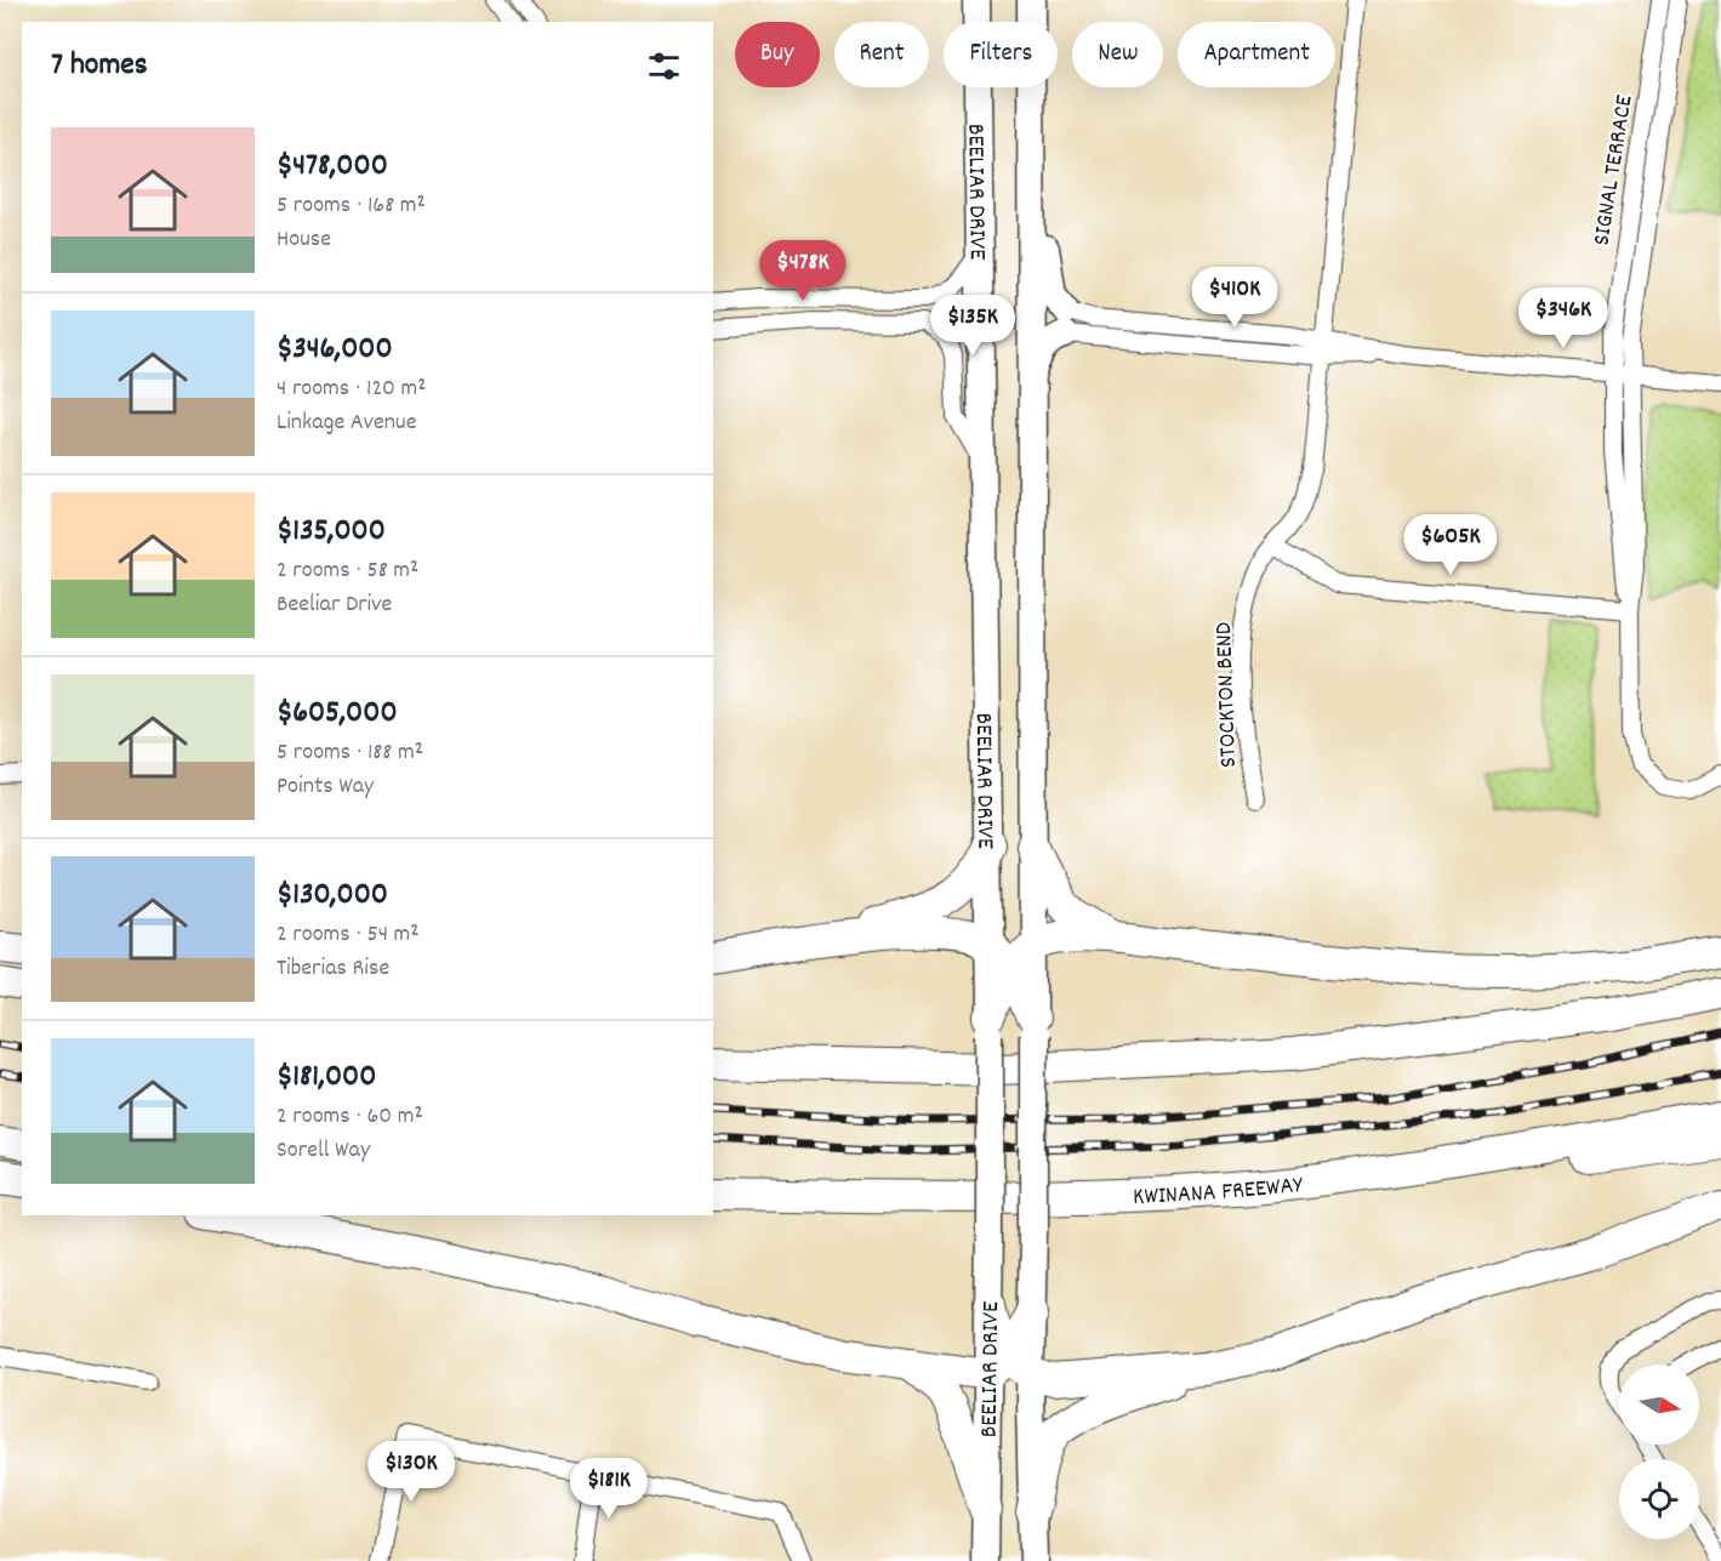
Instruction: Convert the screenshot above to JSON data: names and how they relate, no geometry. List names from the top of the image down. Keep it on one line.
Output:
{"streets":{"highway":["BEELIAR DRIVE","KWINANA FREEWAY"],"street":["SIGNAL TERRACE","STOCKTON BEND"]},"north":"right","page":{"chip":["Buy","Rent","Filters","New","Apartment"],"heading":"7 homes","list":[{"name":"$478,000","note":"5 rooms · 168 m² · House"},{"name":"$346,000","note":"4 rooms · 120 m² · Linkage Avenue"},{"name":"$135,000","note":"2 rooms · 58 m² · Beeliar Drive"},{"name":"$605,000","note":"5 rooms · 188 m² · Points Way"},{"name":"$130,000","note":"2 rooms · 54 m² · Tiberias Rise"},{"name":"$181,000","note":"2 rooms · 60 m² · Sorell Way"}],"price":["$478K","$410K","$346K","$135K","$605K","$130K","$181K"]}}
